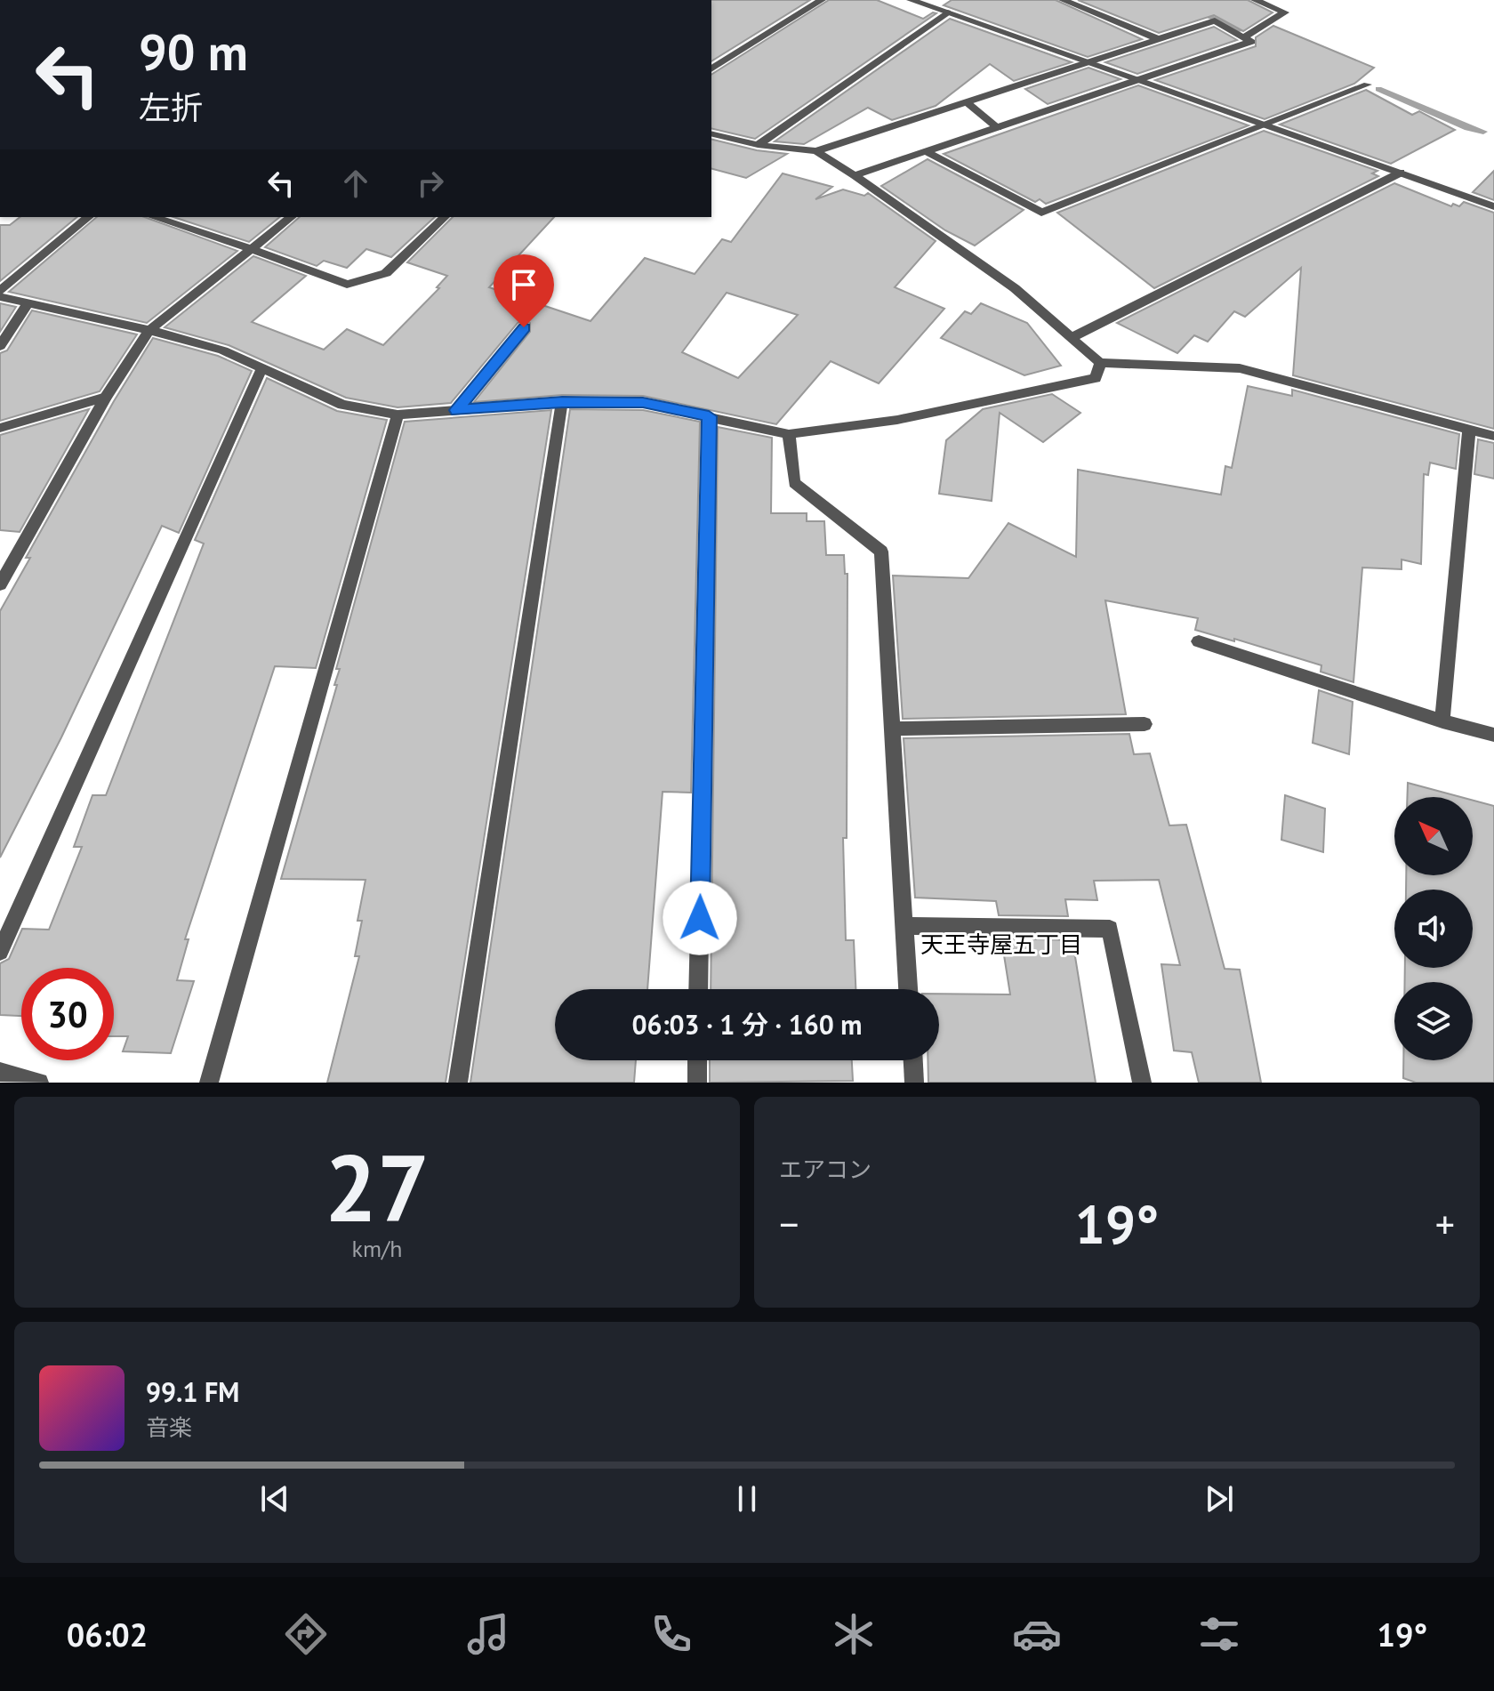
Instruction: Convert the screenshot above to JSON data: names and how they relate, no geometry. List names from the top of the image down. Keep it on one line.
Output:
{"districts":["天王寺屋五丁目"],"north":"top left","page":{"turn":["90 m","左折"],"limit":"30","trip":"06:03 · 1 分 · 160 m","tile":[["27","km/h"],"エアコン"],"heat":["−","19°","+"],"song":["99.1 FM","音楽"],"tabs":["06:02","19°"]}}
